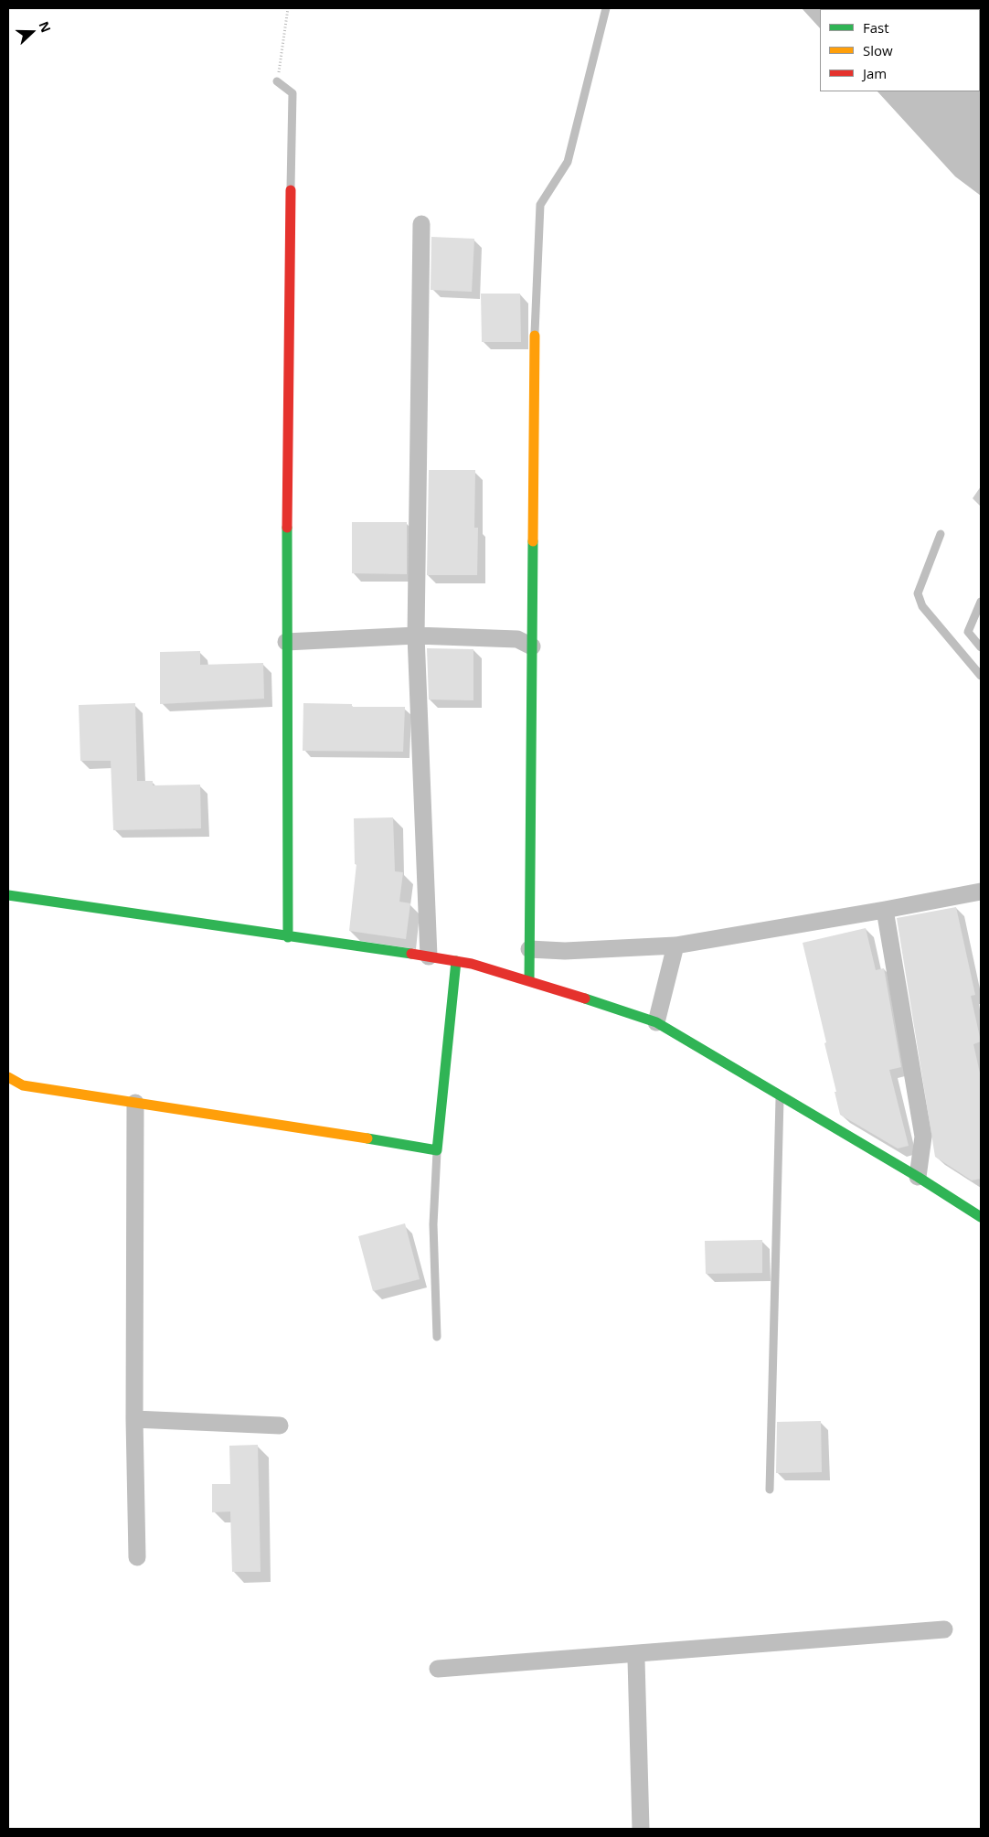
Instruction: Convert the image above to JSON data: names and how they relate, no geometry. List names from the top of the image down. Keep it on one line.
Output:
{"legend":["Fast","Slow","Jam"],"north":"right"}
